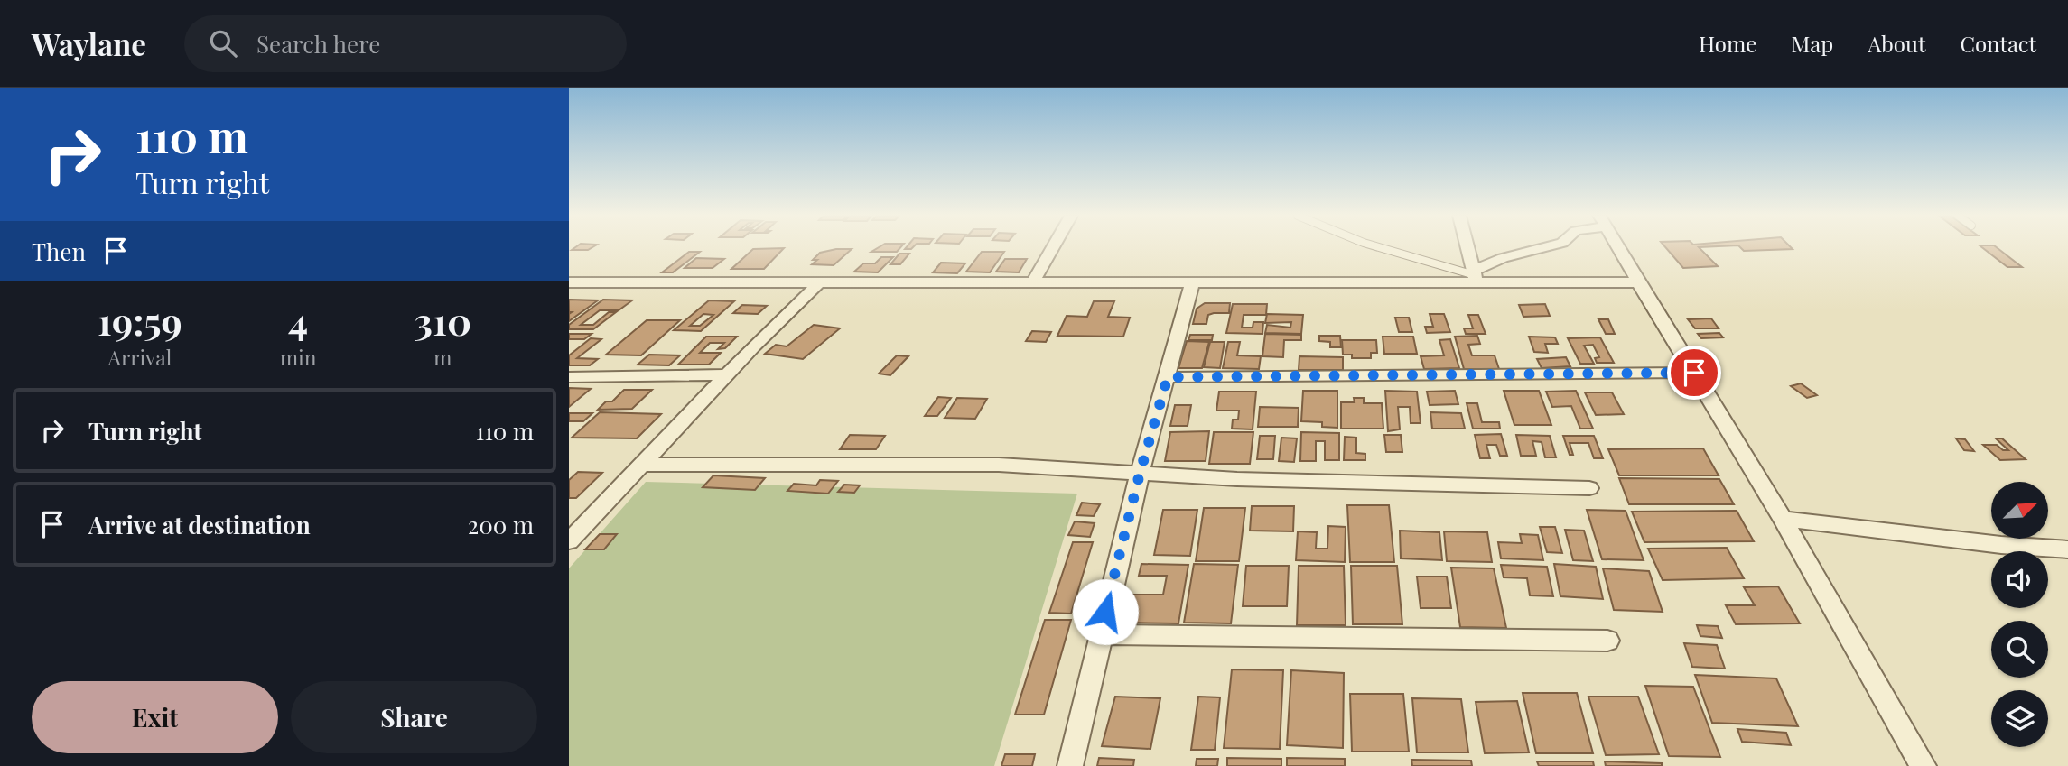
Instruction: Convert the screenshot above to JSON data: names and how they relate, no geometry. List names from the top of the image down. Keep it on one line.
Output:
{"north":"top right","page":{"header":"Waylane","search":"Search here","nav":["Home","Map","About","Contact"],"turn":["110 m","Turn right"],"then":"Then","eta":["19:59","Arrival","4","min","310","m"],"list":[{"name":"Turn right","value":"110 m"},{"name":"Arrive at destination","value":"200 m"}],"buttons":["Exit","Share"]}}
